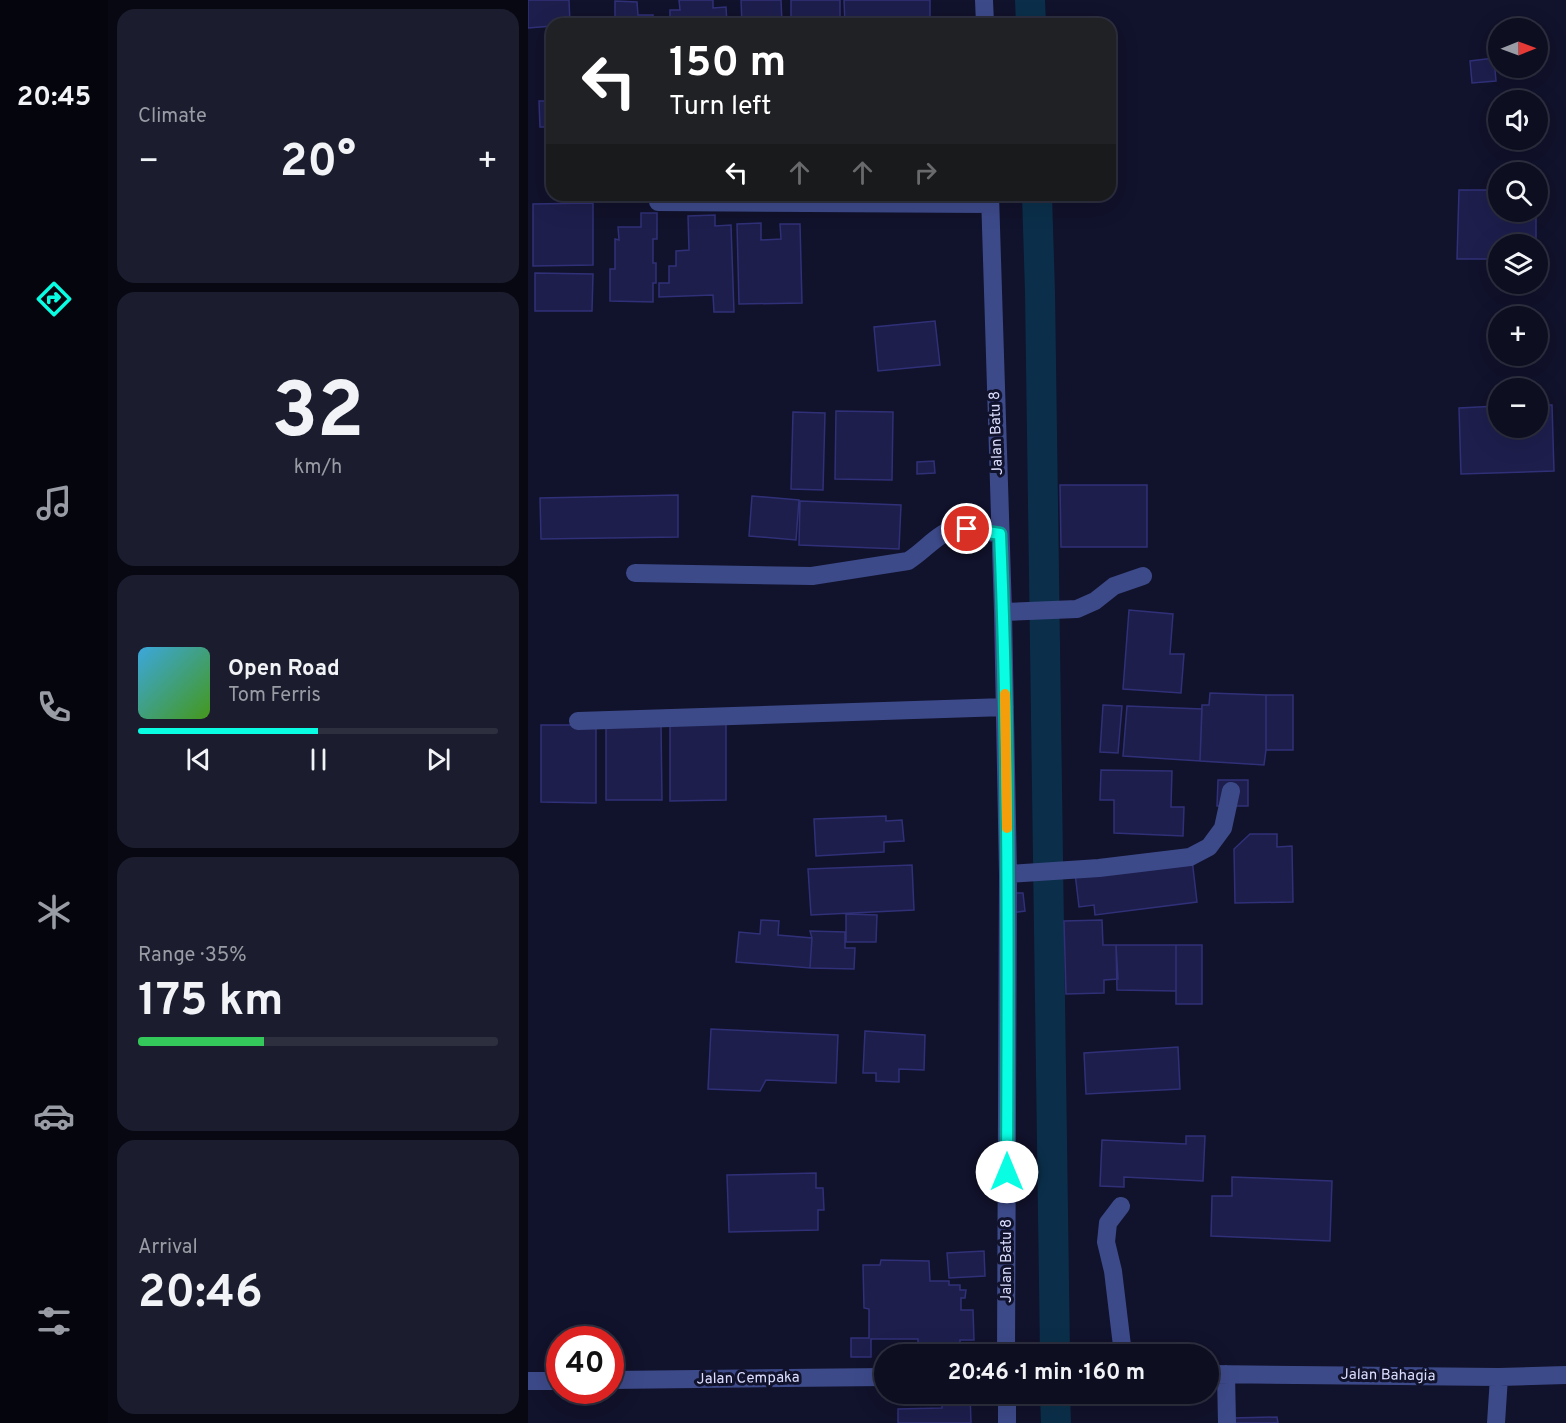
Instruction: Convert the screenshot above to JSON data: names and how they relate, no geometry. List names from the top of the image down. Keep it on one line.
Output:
{"streets":{"street":["Jalan Batu 8","Jalan Bahagia","Jalan Cempaka"]},"north":"right","page":{"tabs":"20:45","tile":["Climate",["32","km/h"],["Range · 35%","175 km"],["Arrival","20:46"]],"map_buttons":["+","−"],"turn":["150 m","Turn left"],"heat":["−","20°","+"],"song":["Open Road","Tom Ferris"],"limit":"40","trip":"20:46 · 1 min · 160 m"}}
